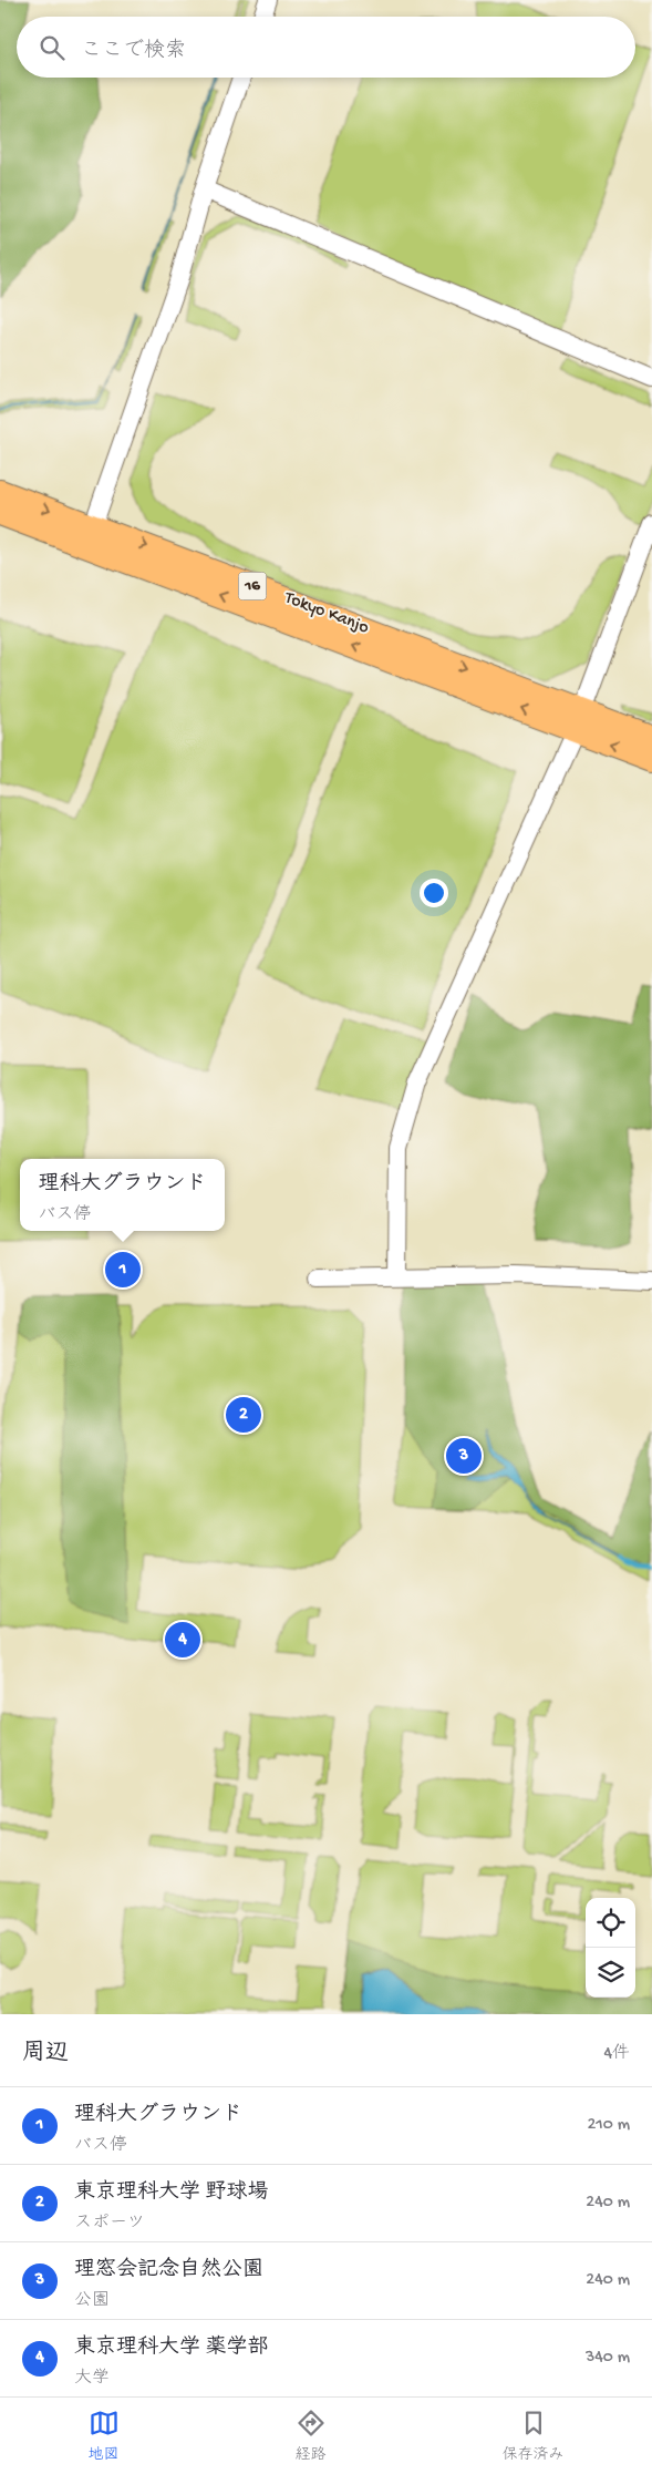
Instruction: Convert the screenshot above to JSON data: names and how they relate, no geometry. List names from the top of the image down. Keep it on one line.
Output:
{"streets":{"highway":["16","Tokyo Kanjo"]},"page":{"search":"ここで検索","popup":["理科大グラウンド","バス停"],"pins":["1","2","3","4"],"heading":["周辺","4件"],"list":[{"mark":"1","name":"理科大グラウンド","note":"バス停","value":"210 m"},{"mark":"2","name":"東京理科大学 野球場","note":"スポーツ","value":"240 m"},{"mark":"3","name":"理窓会記念自然公園","note":"公園","value":"240 m"},{"mark":"4","name":"東京理科大学 薬学部","note":"大学","value":"340 m"}],"nav":["地図","経路","保存済み"]}}
